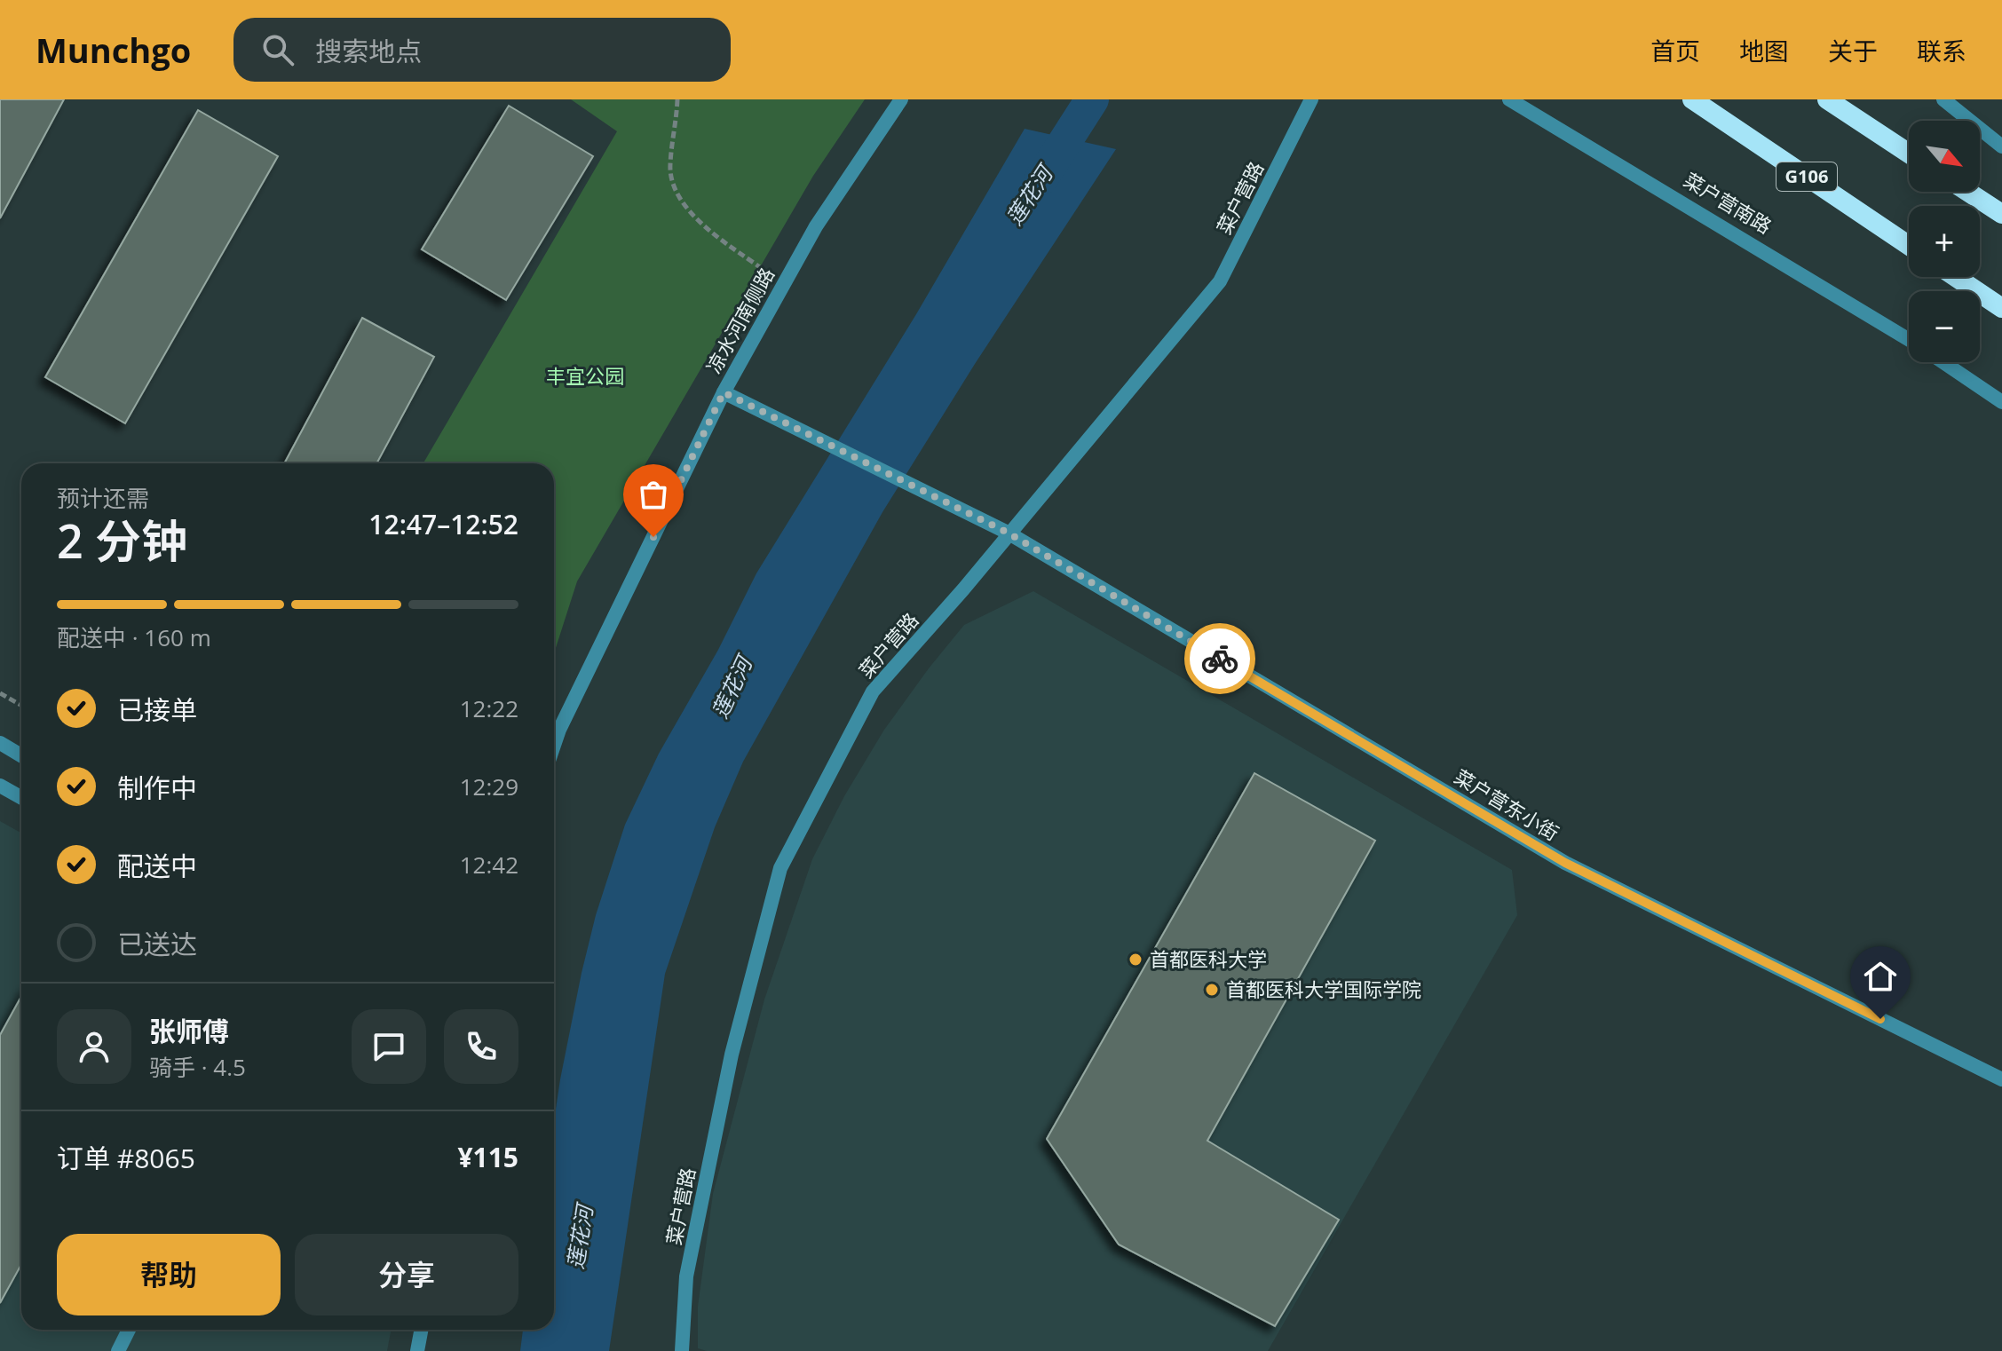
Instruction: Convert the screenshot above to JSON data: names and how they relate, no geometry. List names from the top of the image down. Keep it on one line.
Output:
{"streets":{"highway":["G106"],"street":["菜户营路","菜户营南路","凉水河南侧路","菜户营东小街"]},"crossings":[["菜户营路","菜户营东小街"],["凉水河南侧路","菜户营东小街"]],"water":["莲花河"],"parks":["丰宜公园"],"places":["首都医科大学","首都医科大学国际学院"],"north":"bottom right","page":{"header":"Munchgo","search":"搜索地点","nav":["首页","地图","关于","联系"],"map_buttons":["+","−"],"heading":["2 分钟","预计还需","12:47–12:52"],"panel":["张师傅","骑手 · 4.5","订单 #8065","¥115"],"bar":"配送中 · 160 m","list":[["已接单","12:22"],["制作中","12:29"],["配送中","12:42"],"已送达"],"buttons":["帮助","分享"]}}
